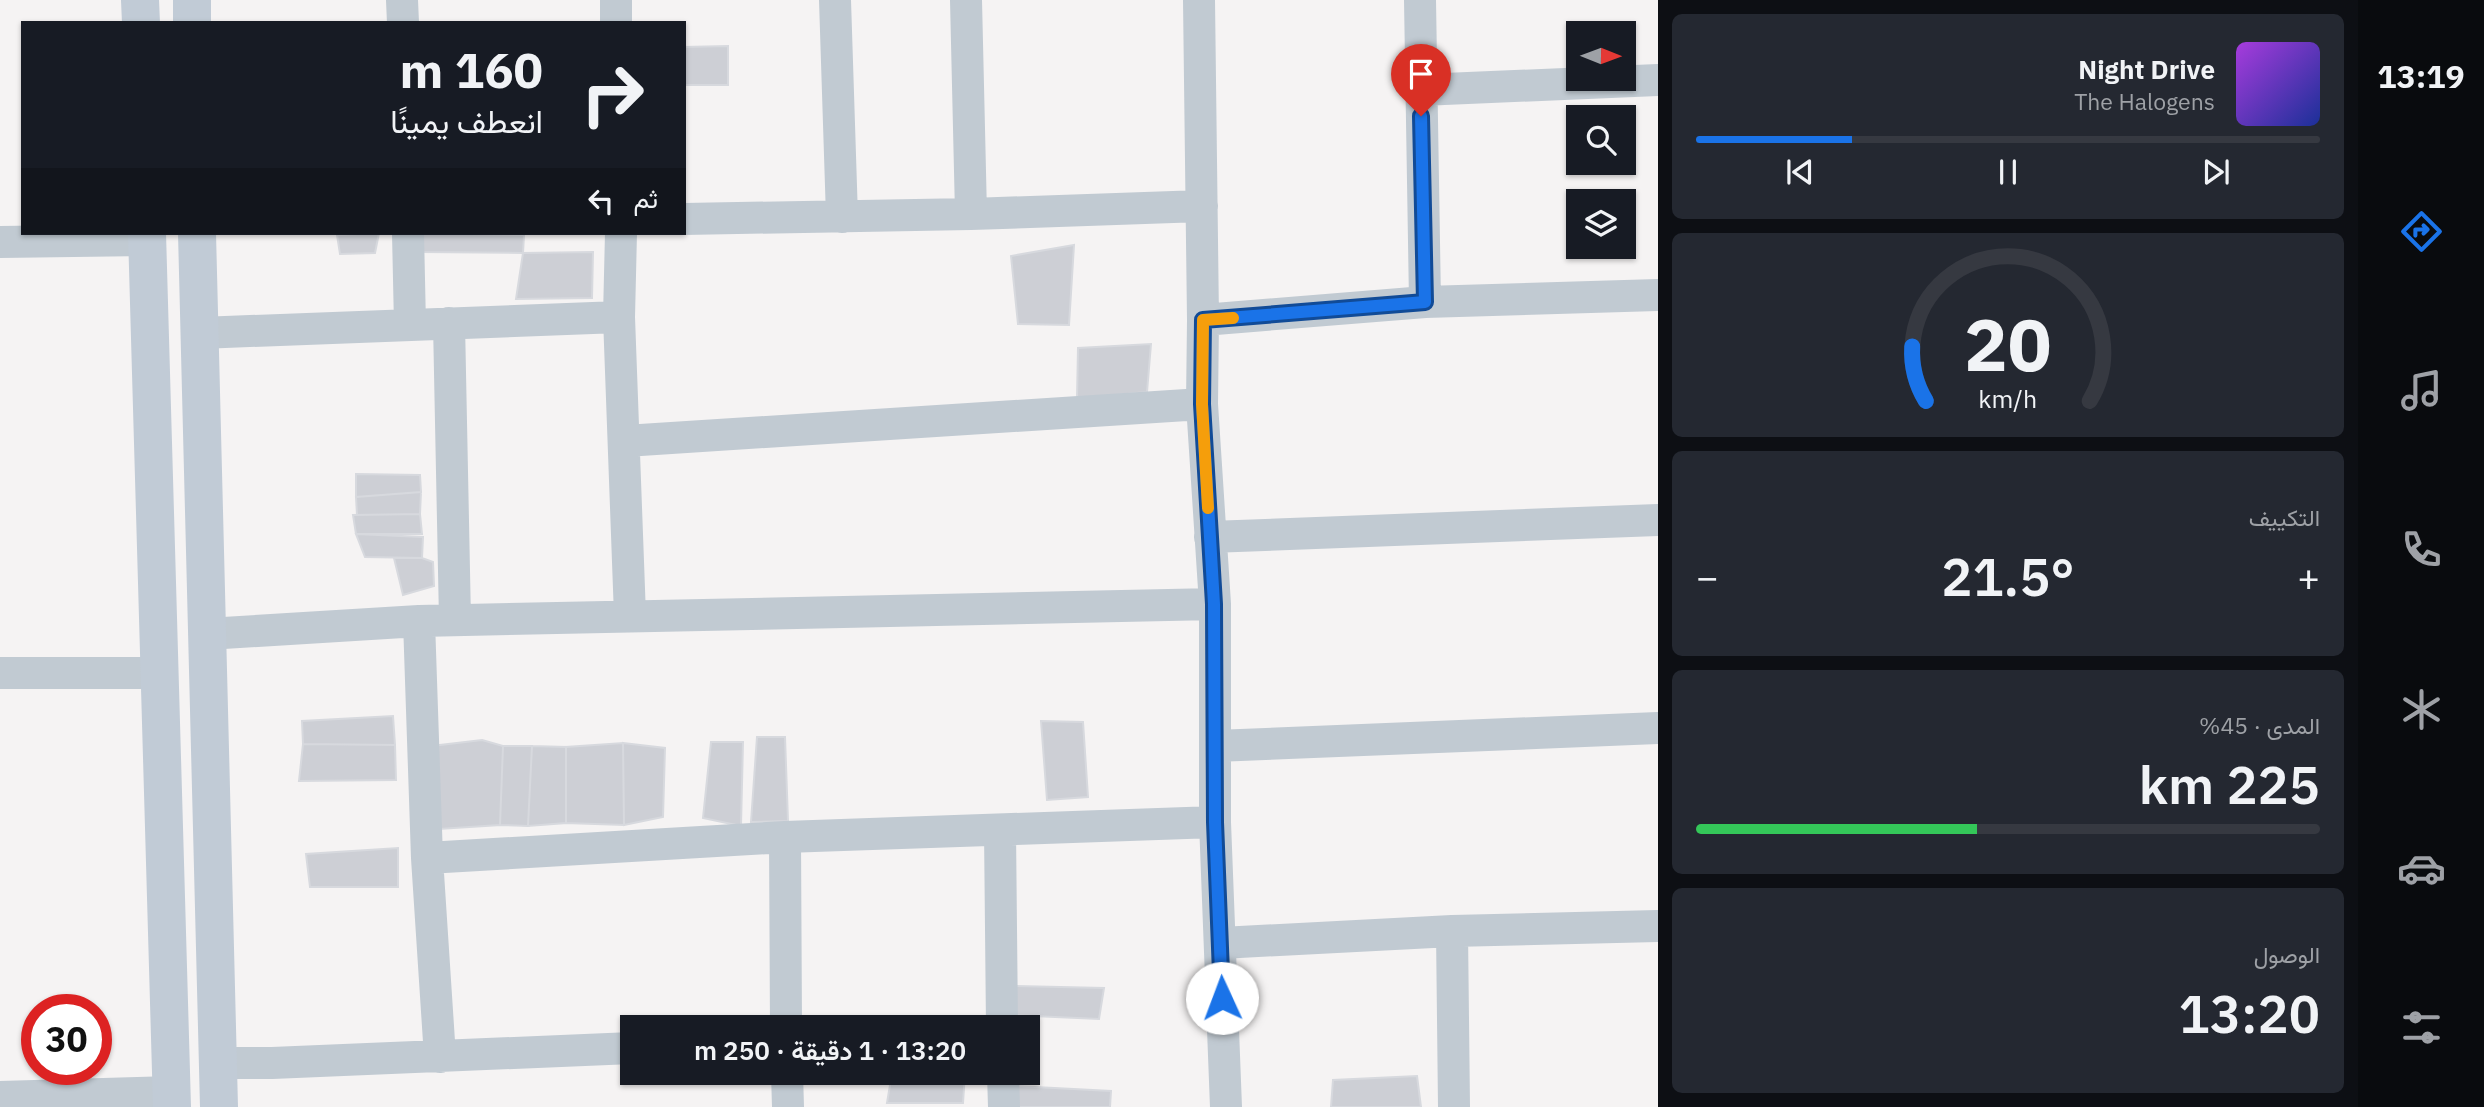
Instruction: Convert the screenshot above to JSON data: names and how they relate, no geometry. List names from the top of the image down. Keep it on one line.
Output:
{"north":"right","page":{"tabs":"13:19","turn":["160 m","انعطف يمينًا"],"song":["Night Drive","The Halogens"],"then":"ثم","tile":["التكييف",["المدى · 45%","225 km"],["الوصول","13:20"]],"heat":["−","21.5°","+"],"limit":"30","trip":"13:20 · 1 دقيقة · 250 m","gauge":["20","km/h"]}}
